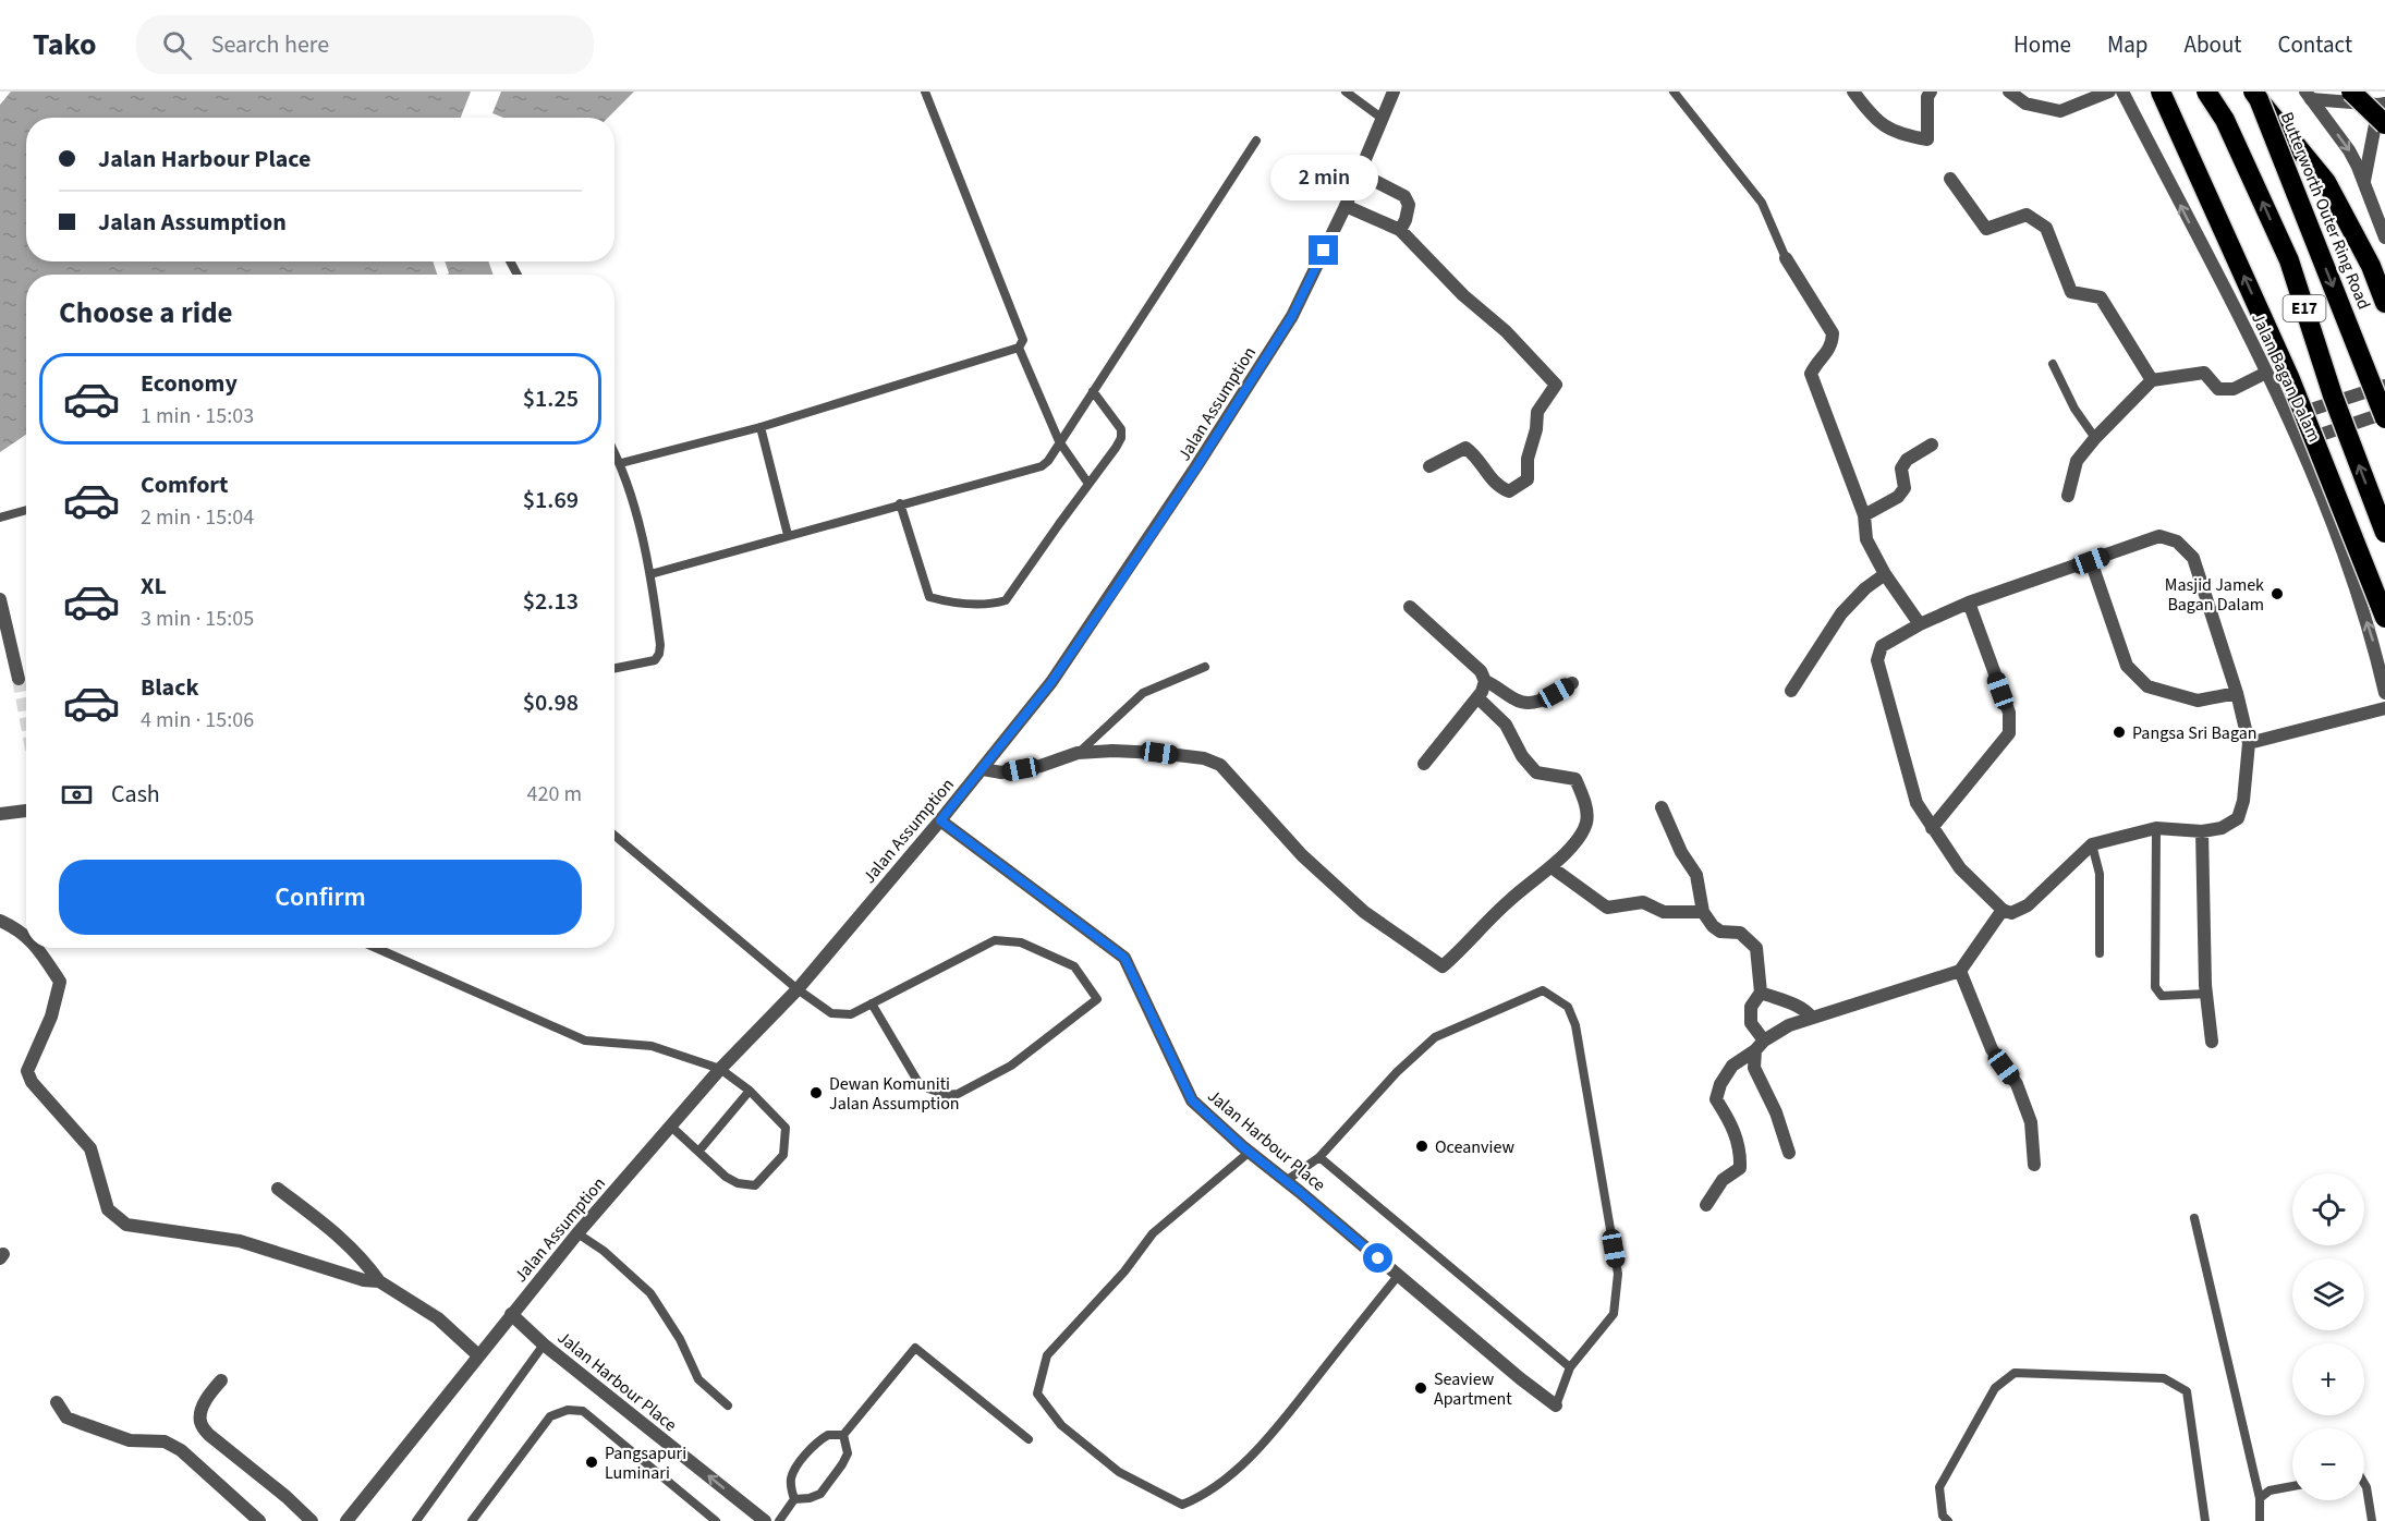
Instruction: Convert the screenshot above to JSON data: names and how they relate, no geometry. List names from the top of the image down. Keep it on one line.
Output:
{"streets":{"highway":["Butterworth Outer Ring Road","E17"],"street":["Jalan Bagan Dalam","Jalan Assumption","Jalan Harbour Place"]},"crossings":[["Jalan Assumption","Jalan Harbour Place"]],"one_way":["Jalan Bagan Dalam"],"places":["Masjid Jamek Bagan Dalam","Pangsa Sri Bagan","Dewan Komuniti Jalan Assumption","Oceanview","Seaview Apartment","Pangsapuri Luminari"],"page":{"header":"Tako","search":"Search here","nav":["Home","Map","About","Contact"],"banner":["Jalan Harbour Place","Jalan Assumption"],"bubble":"2 min","heading":"Choose a ride","list":[{"name":"Economy","note":"1 min · 15:03","value":"$1.25"},{"name":"Comfort","note":"2 min · 15:04","value":"$1.69"},{"name":"XL","note":"3 min · 15:05","value":"$2.13"},{"name":"Black","note":"4 min · 15:06","value":"$0.98"}],"pay":["Cash","420 m"],"buttons":"Confirm","map_buttons":["+","−"]}}
